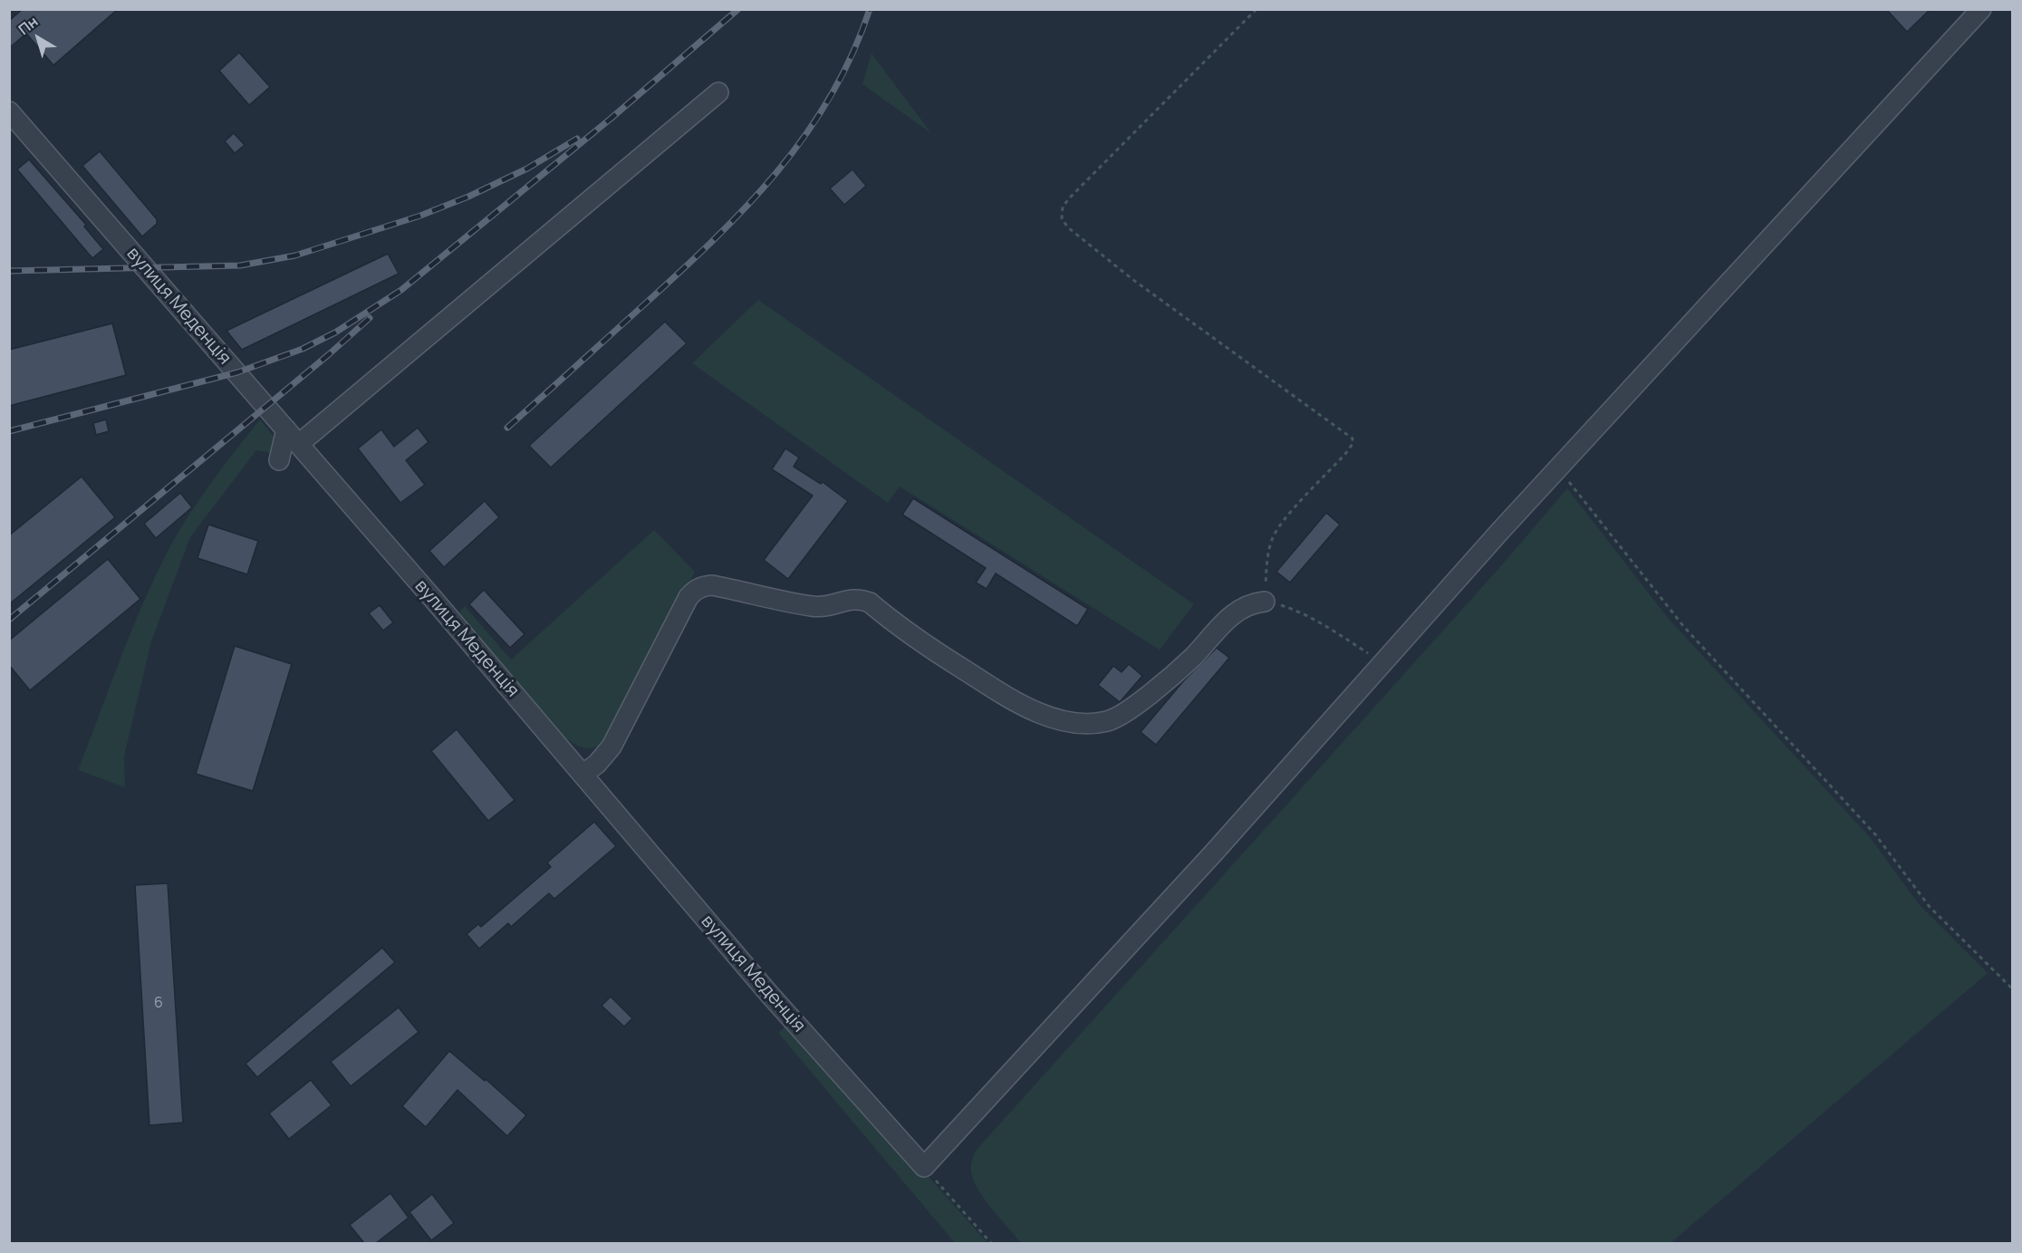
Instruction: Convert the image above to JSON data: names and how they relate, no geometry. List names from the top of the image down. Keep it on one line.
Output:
{"streets":{"street":["вулиця Меденція"]},"house_numbers":["6"],"north":"top left"}
